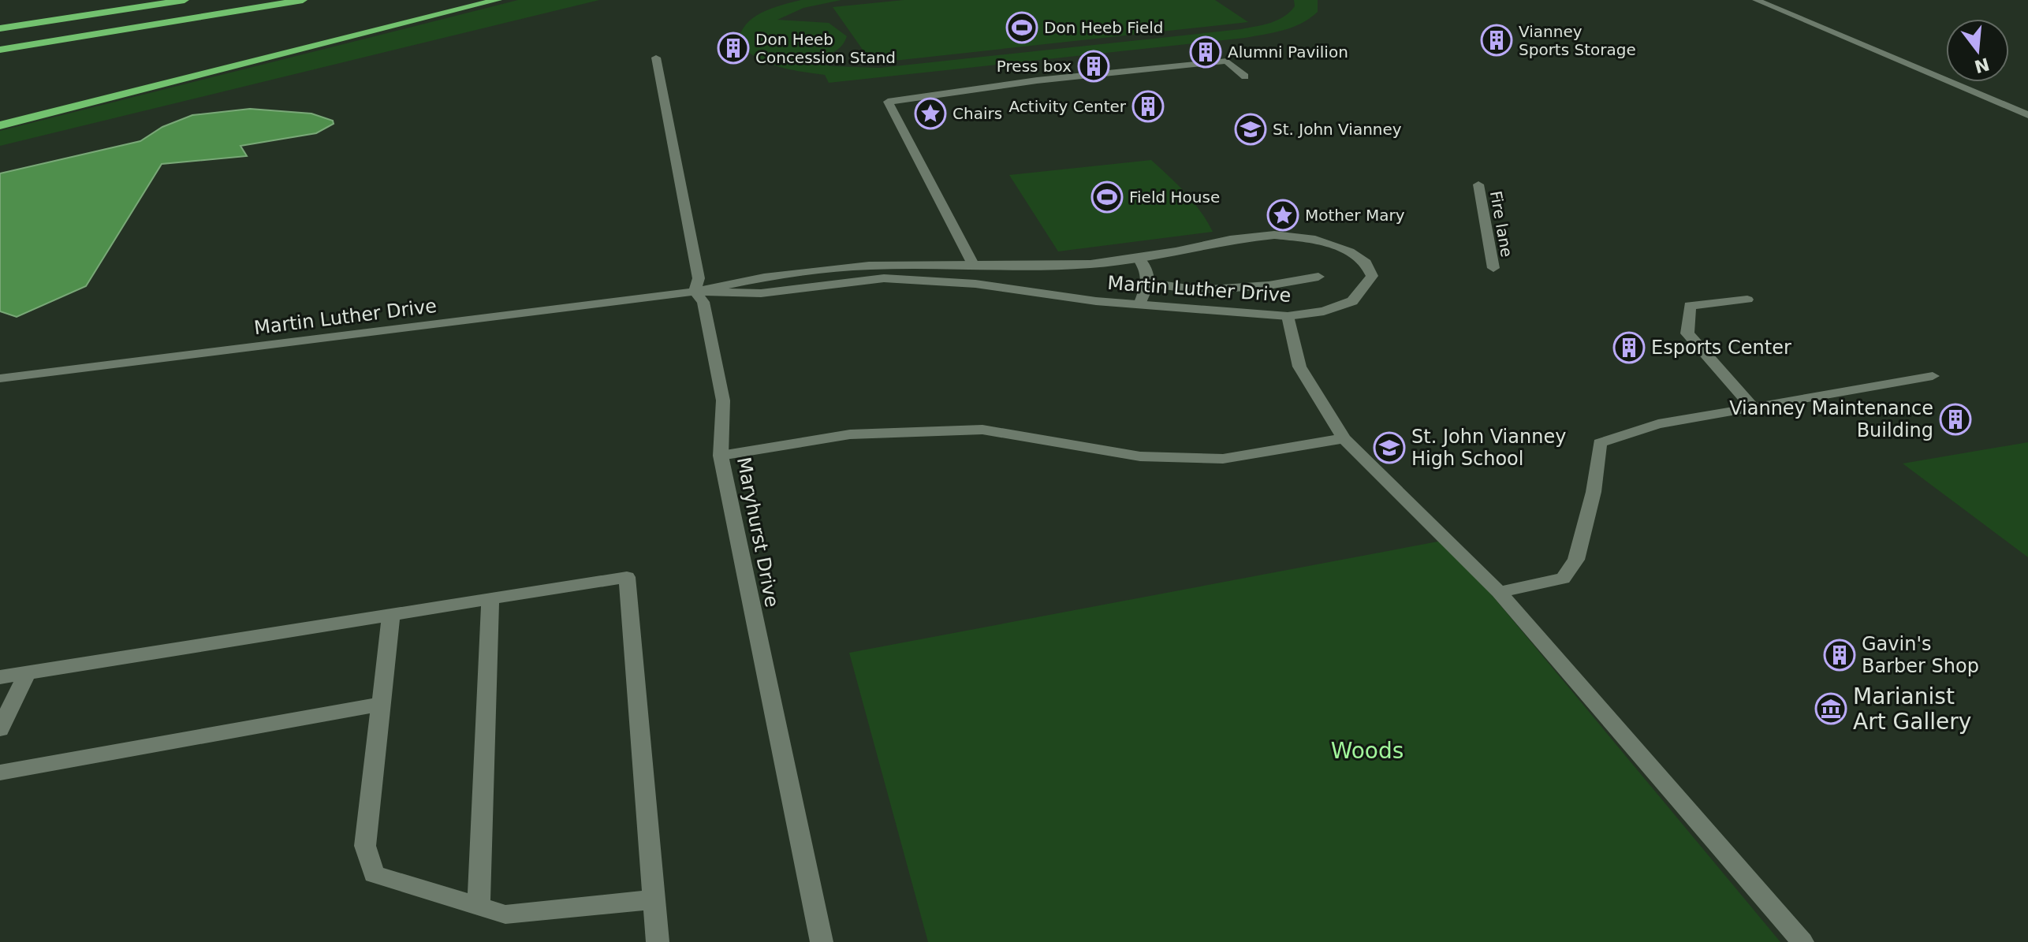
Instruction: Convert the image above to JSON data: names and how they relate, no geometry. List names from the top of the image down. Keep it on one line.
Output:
{"streets":{"street":["Fire lane","Martin Luther Drive","Maryhurst Drive"]},"crossings":[["Martin Luther Drive","Maryhurst Drive"]],"parks":["Woods"],"places":{"sports":["Don Heeb Field","Field House"],"building":["Vianney Sports Storage","Don Heeb Concession Stand","Alumni Pavilion","Press box","Activity Center","Esports Center","Vianney Maintenance Building","Gavin's Barber Shop"],"place":["Chairs","Mother Mary"],"school or university":["St. John Vianney","St. John Vianney High School"],"museum":["Marianist Art Gallery"]},"north":"bottom"}
